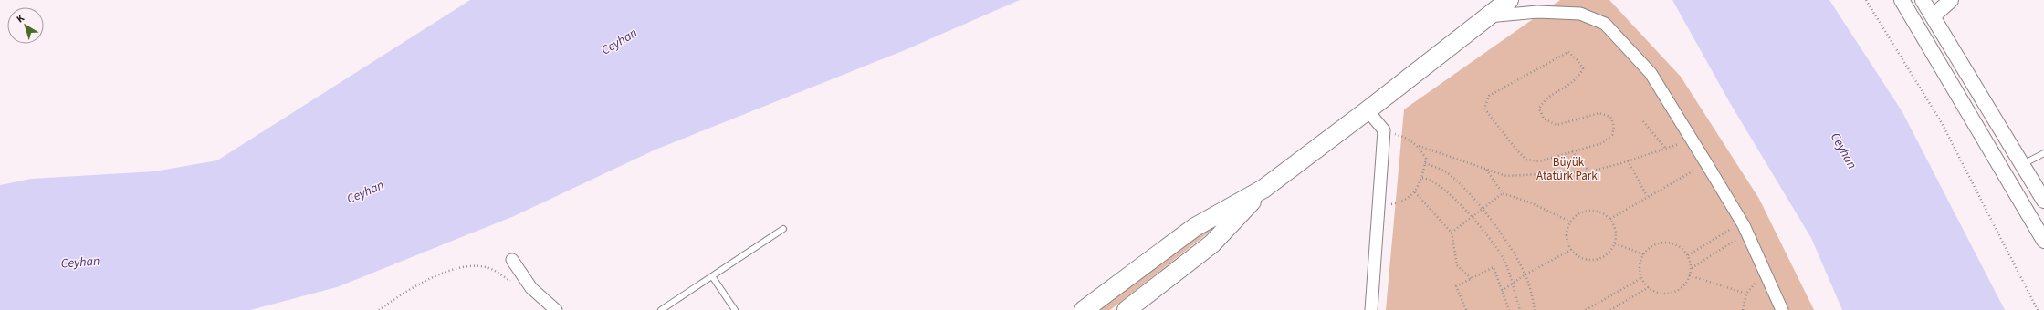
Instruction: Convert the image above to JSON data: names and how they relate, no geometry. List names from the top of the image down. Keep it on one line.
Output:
{"water":["Ceyhan"],"parks":["Büyük Atatürk Parkı"],"north":"top left"}
